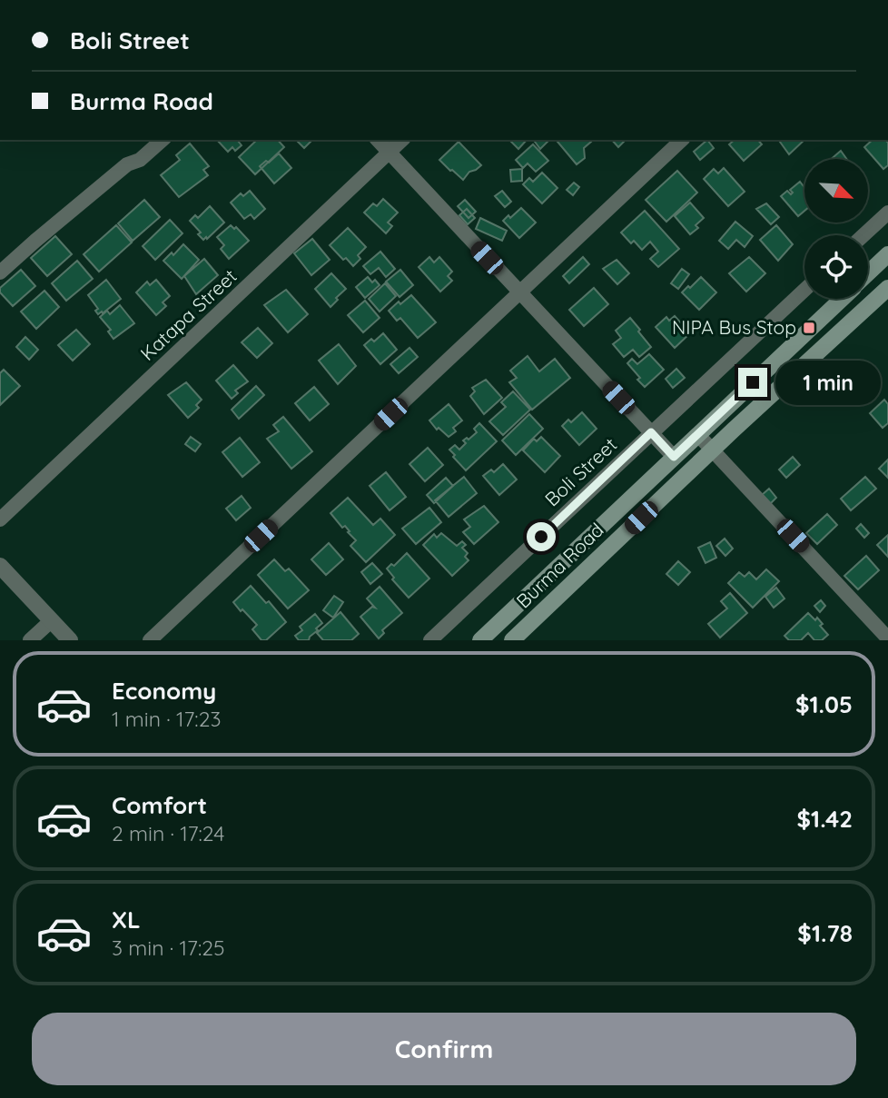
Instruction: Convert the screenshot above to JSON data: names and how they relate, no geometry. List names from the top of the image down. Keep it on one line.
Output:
{"streets":{"main road":["Burma Road"],"street":["Katapa Street","Boli Street"]},"places":{"transit":["NIPA Bus Stop"]},"north":"bottom right","page":{"banner":["Boli Street","Burma Road"],"bubble":"1 min","list":[{"name":"Economy","note":"1 min · 17:23","value":"$1.05"},{"name":"Comfort","note":"2 min · 17:24","value":"$1.42"},{"name":"XL","note":"3 min · 17:25","value":"$1.78"}],"buttons":"Confirm"}}
